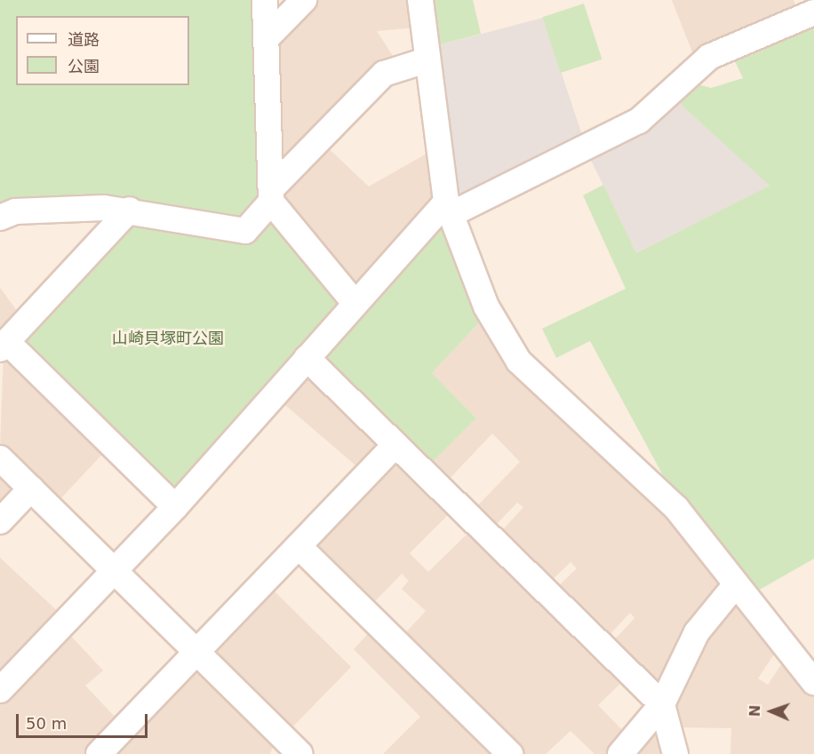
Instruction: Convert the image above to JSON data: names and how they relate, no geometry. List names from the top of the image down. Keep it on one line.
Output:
{"parks":["山崎貝塚町公園"],"legend":["道路","公園"],"scale_bar":"50 m","north":"left"}
